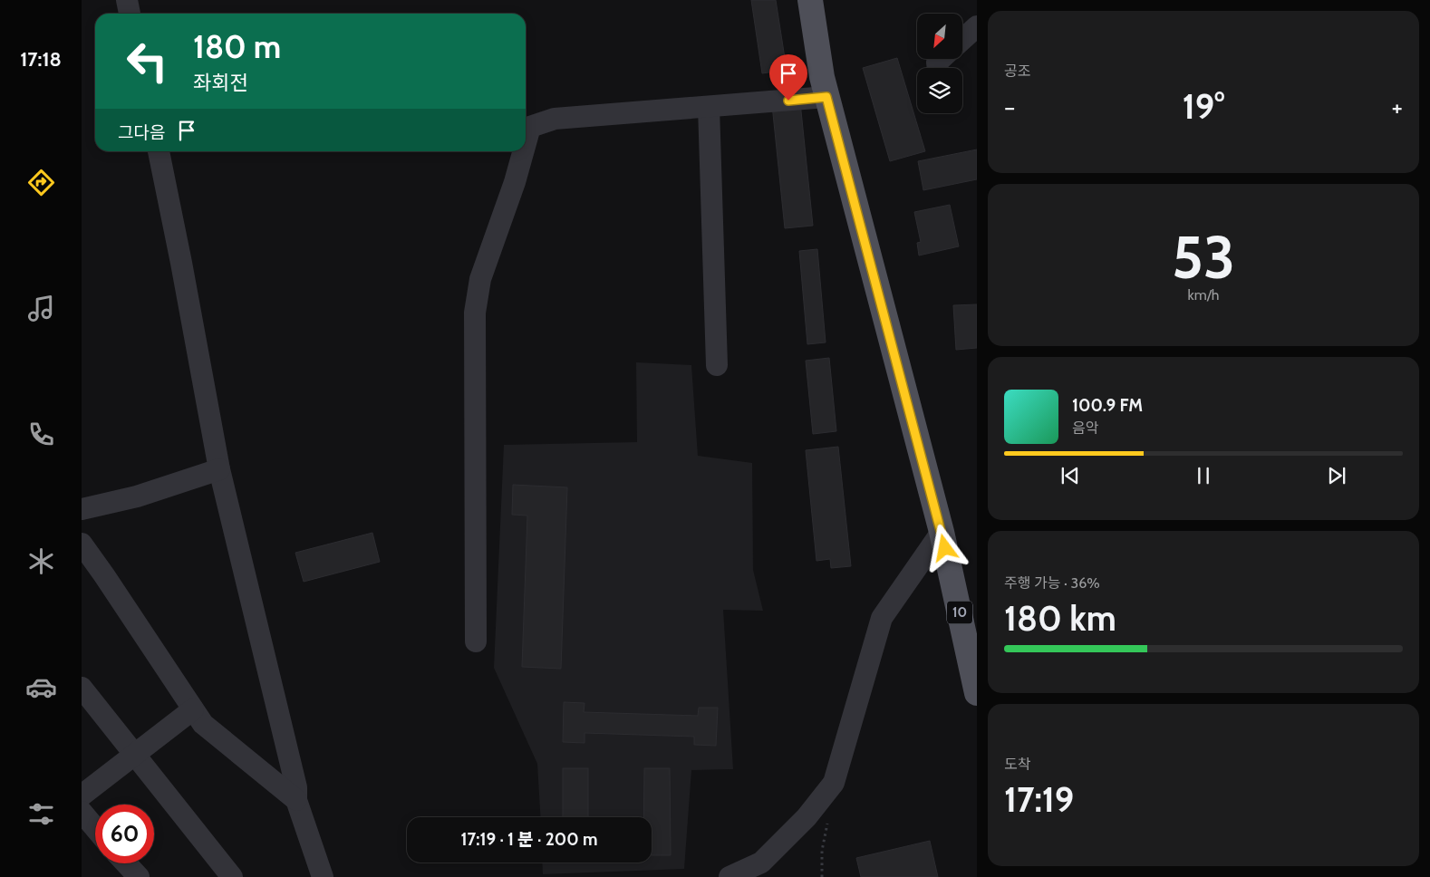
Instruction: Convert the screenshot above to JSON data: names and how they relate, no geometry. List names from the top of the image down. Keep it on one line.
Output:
{"streets":{"main road":["10"]},"north":"bottom left","page":{"tabs":"17:18","tile":["공조",["53","km/h"],["주행 가능 · 36%","180 km"],["도착","17:19"]],"turn":["180 m","좌회전"],"heat":["−","19°","+"],"then":"그다음","song":["100.9 FM","음악"],"limit":"60","trip":"17:19 · 1 분 · 200 m"}}
